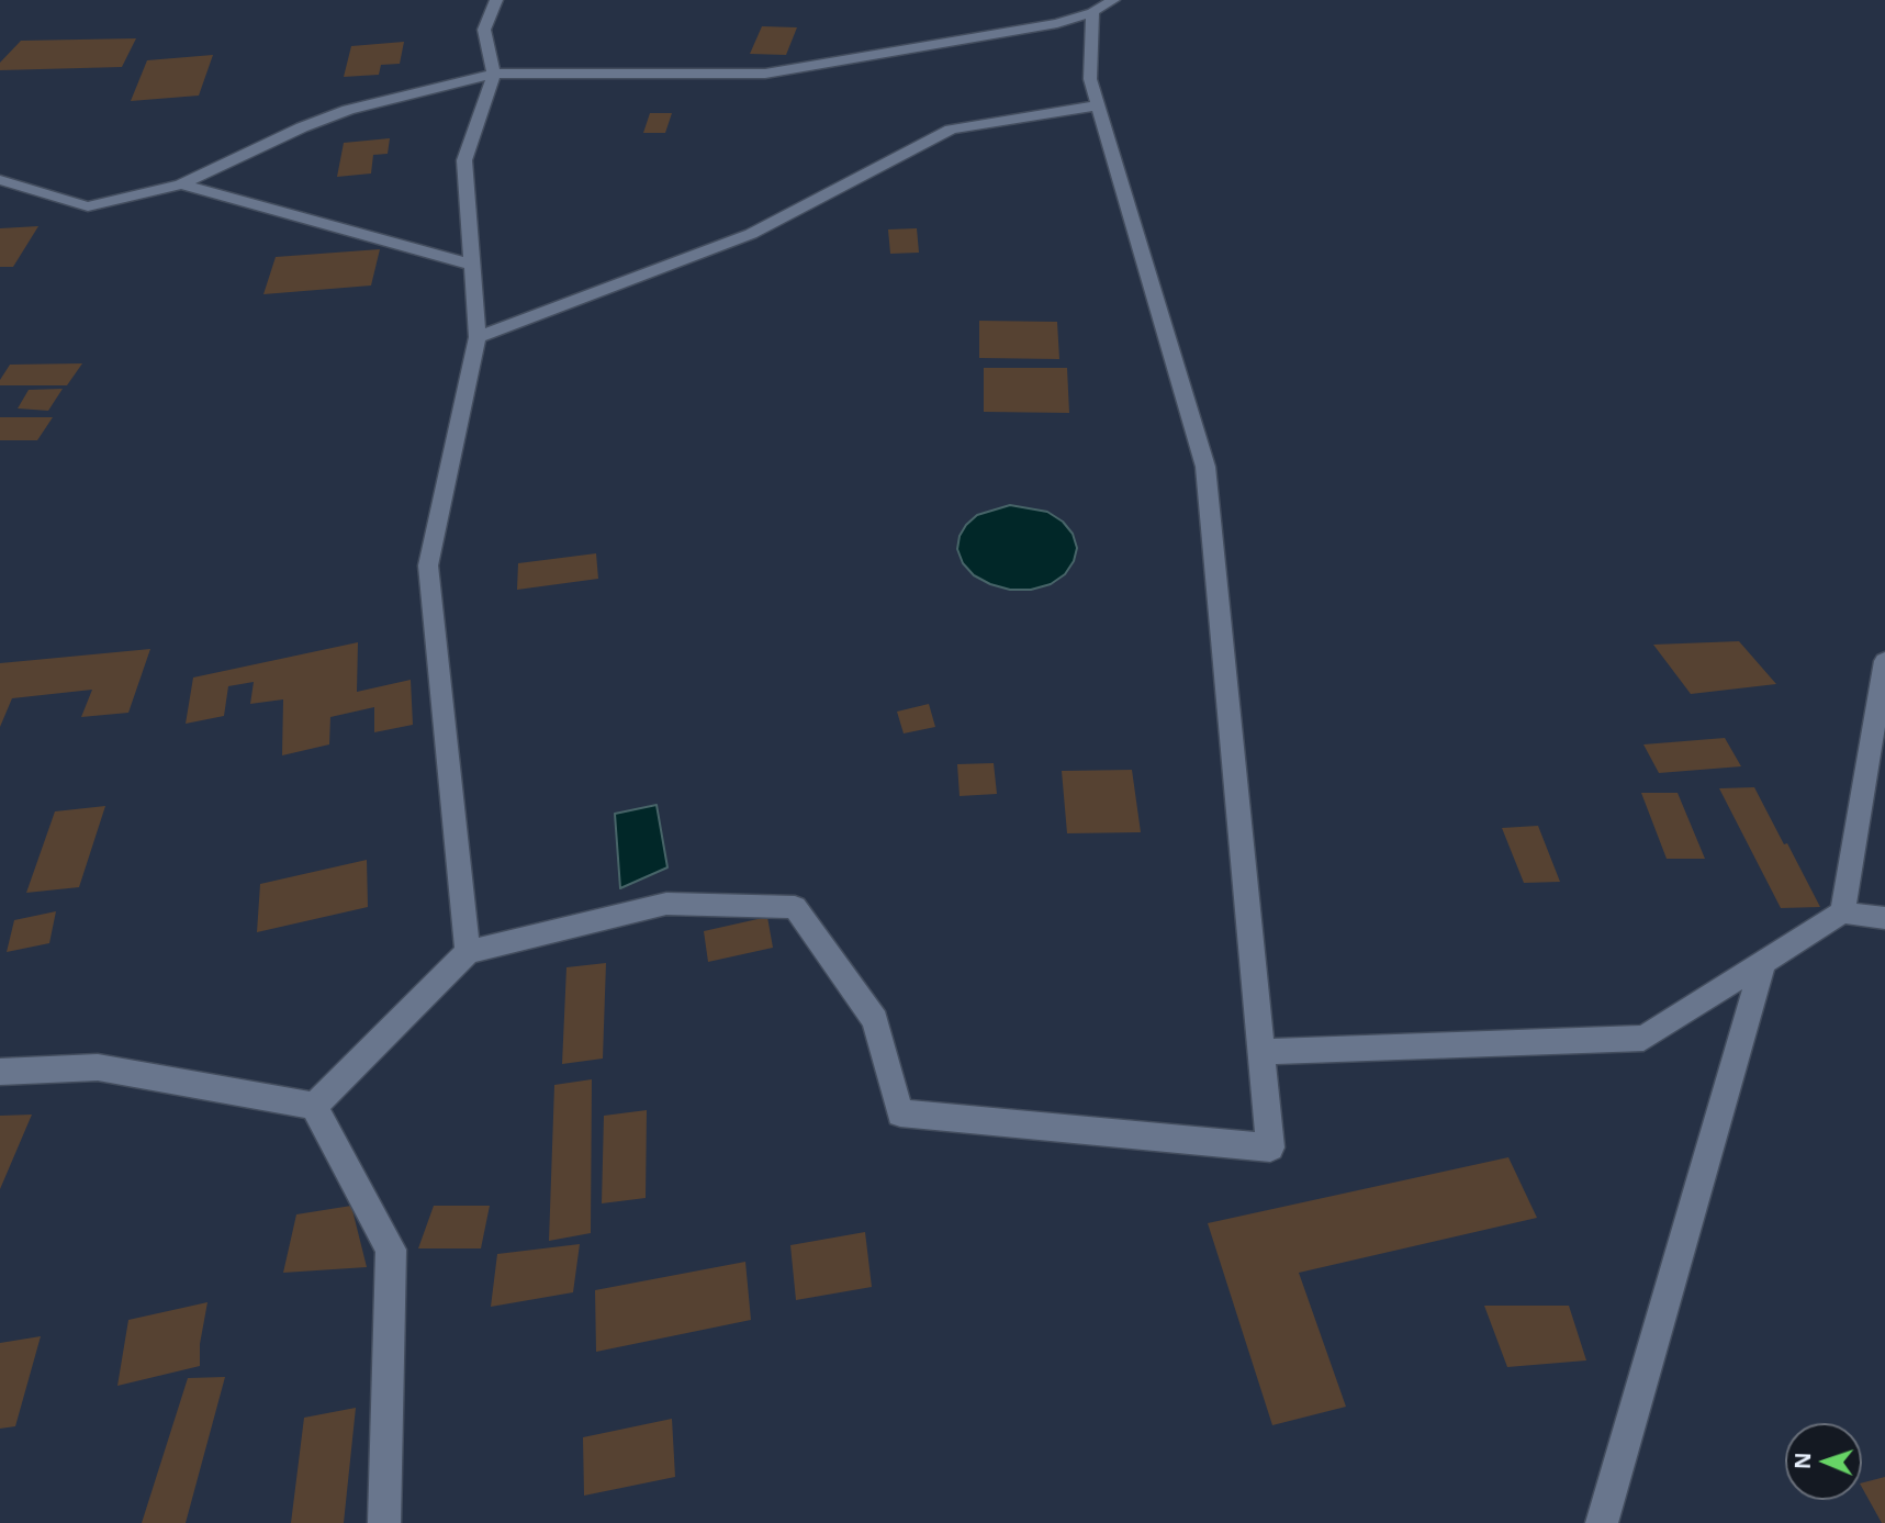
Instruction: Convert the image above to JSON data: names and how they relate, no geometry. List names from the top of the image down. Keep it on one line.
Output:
{"north":"left"}
